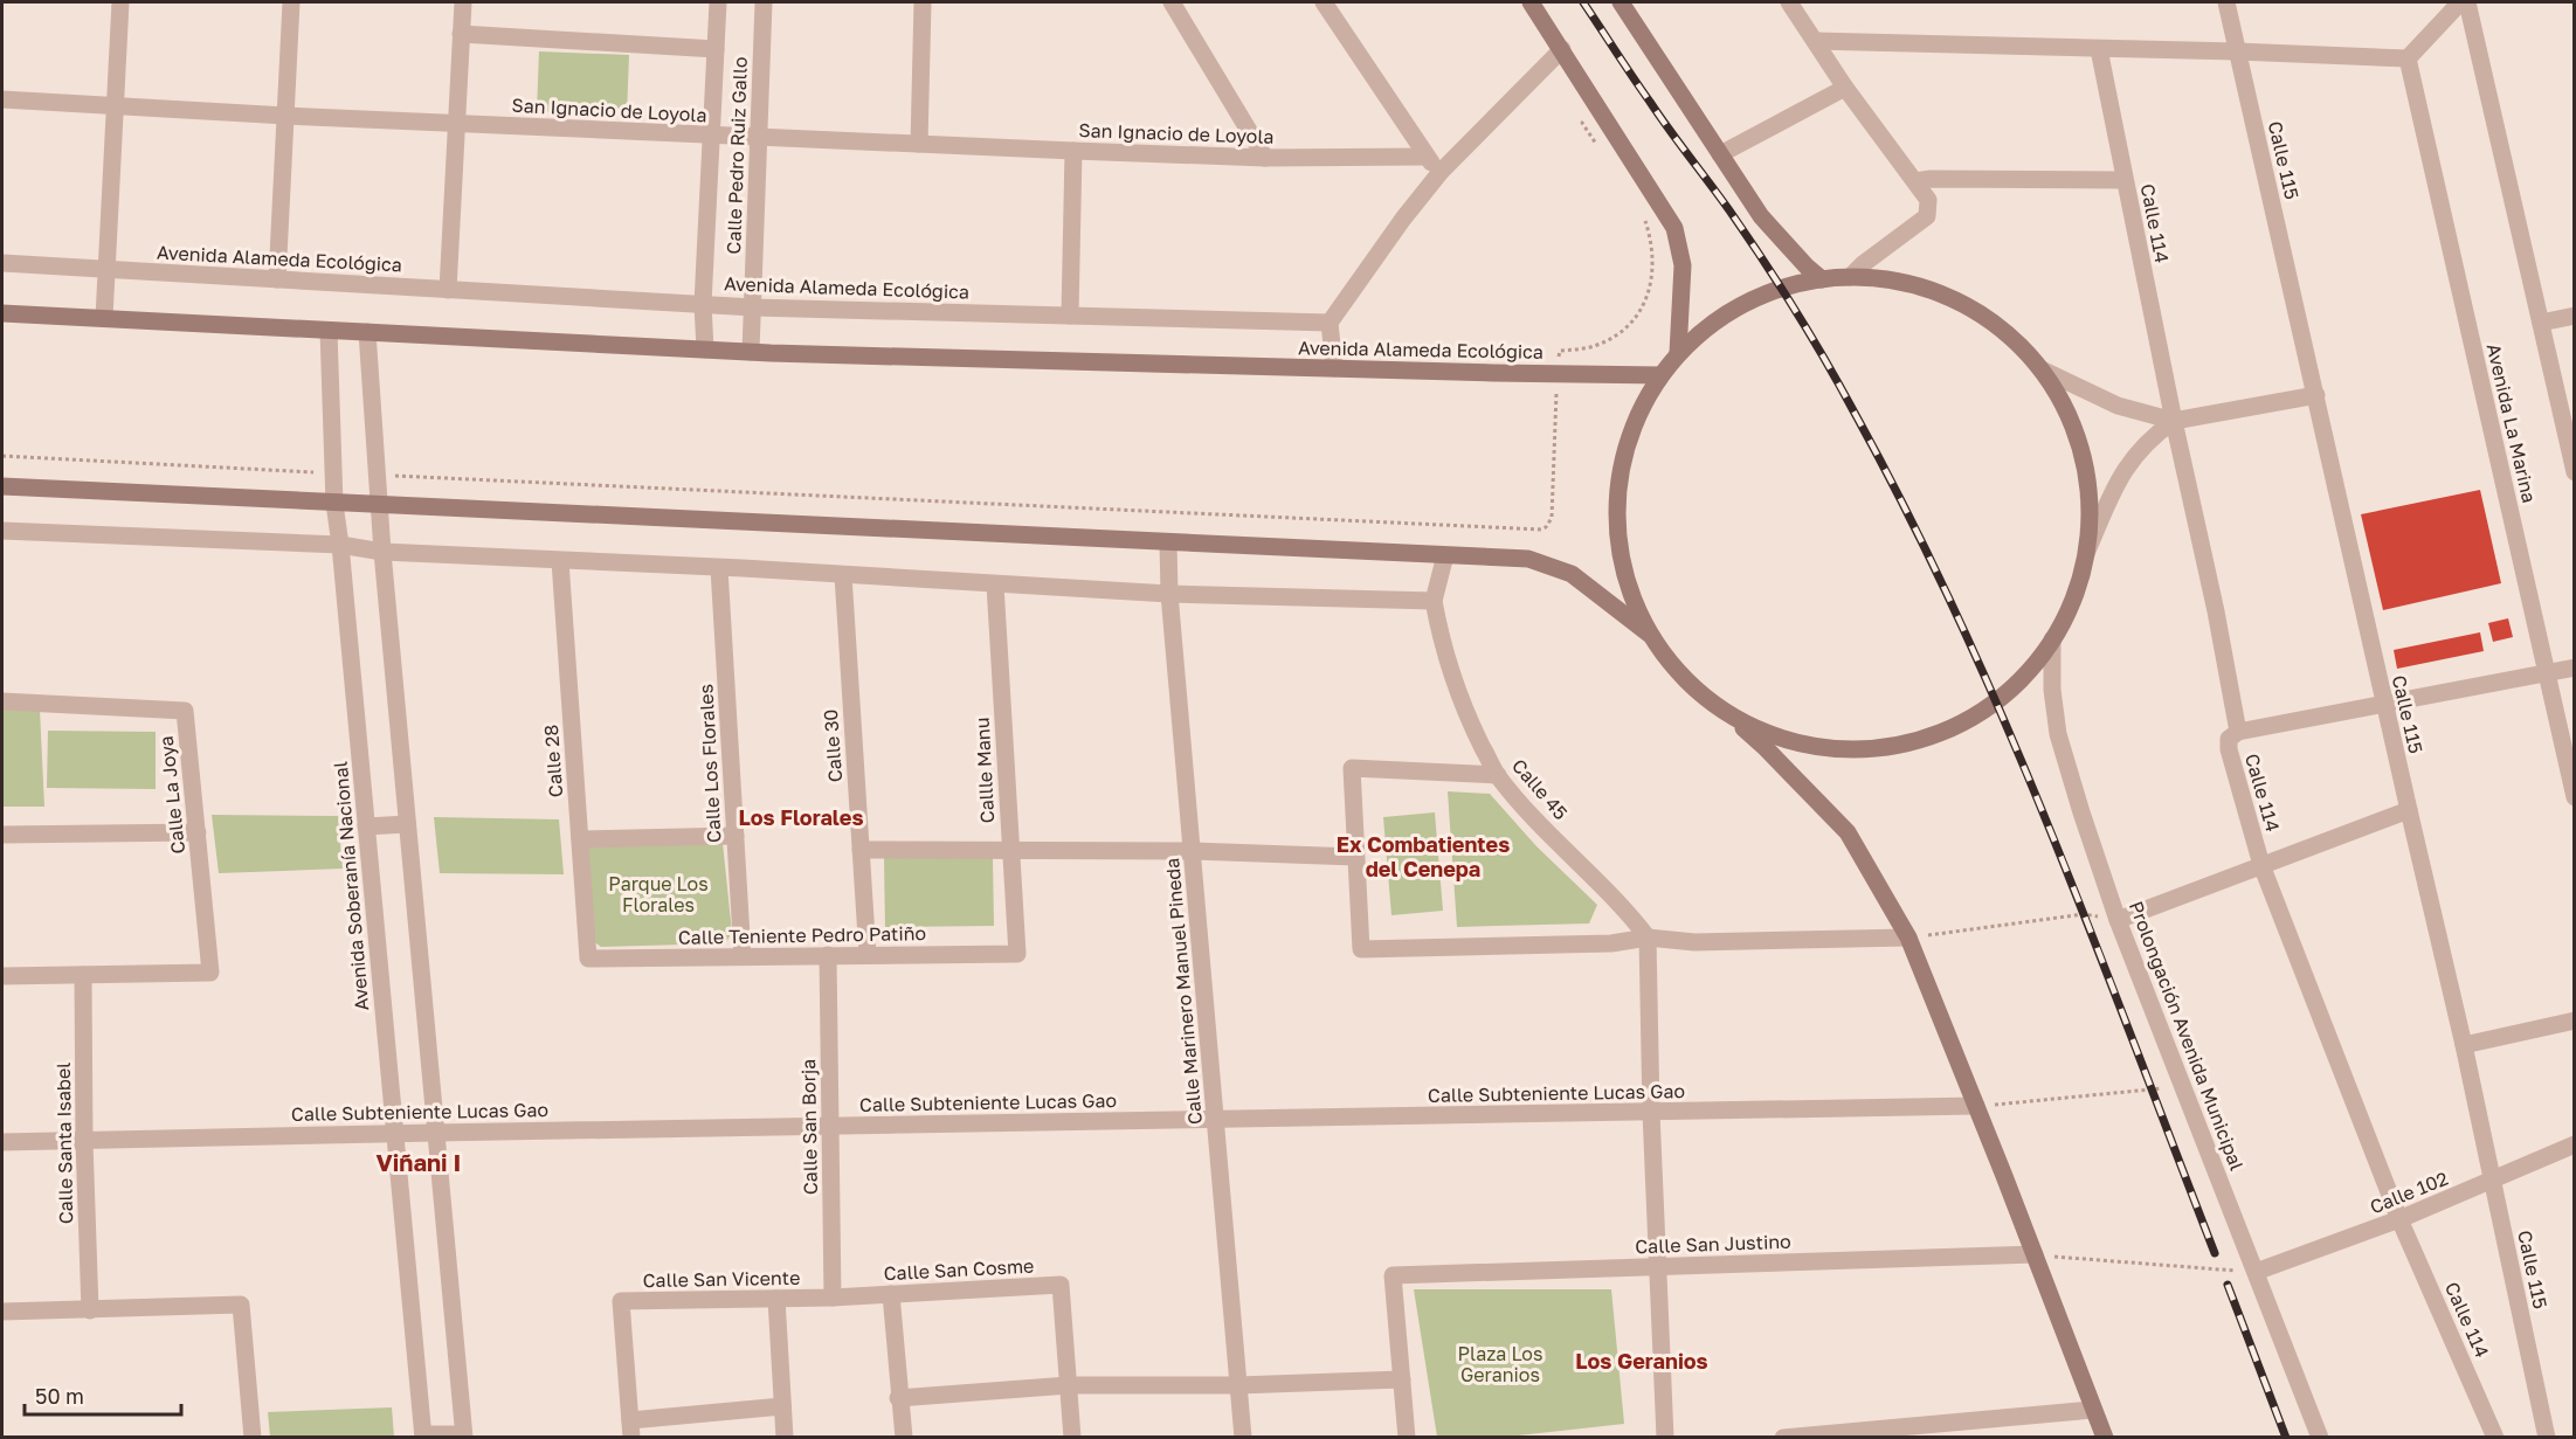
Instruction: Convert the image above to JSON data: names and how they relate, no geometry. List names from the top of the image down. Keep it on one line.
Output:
{"streets":{"main road":["Avenida Alameda Ecológica","Prolongación Avenida Municipal"],"street":["San Ignacio de Loyola","Calle Pedro Ruiz Gallo","Calle 115","Calle 114","Avenida La Marina","Calle 30","Calle 28","Calle Los Florales","Callle Manu","Calle 45","Calle La Joya","Avenida Soberanía Nacional","Calle Teniente Pedro Patiño","Calle Marinero Manuel Pineda","Calle Subteniente Lucas Gao","Calle San Borja","Calle Santa Isabel","Calle 102","Calle San Justino","Calle San Cosme","Calle San Vicente"]},"crossings":[["San Ignacio de Loyola","Calle Pedro Ruiz Gallo"],["Calle Pedro Ruiz Gallo","Avenida Alameda Ecológica"],["Calle 115","Calle 102"],["Calle 114","Calle 102"],["Avenida Alameda Ecológica","Avenida Soberanía Nacional"],["Avenida Alameda Ecológica","Prolongación Avenida Municipal"],["Calle 30","Calle Teniente Pedro Patiño"],["Calle 28","Calle Teniente Pedro Patiño"],["Calle Los Florales","Calle Teniente Pedro Patiño"],["Callle Manu","Calle Teniente Pedro Patiño"],["Calle La Joya","Calle Santa Isabel"],["Avenida Soberanía Nacional","Calle Subteniente Lucas Gao"],["Calle Teniente Pedro Patiño","Calle San Borja"],["Calle Marinero Manuel Pineda","Calle Subteniente Lucas Gao"],["Prolongación Avenida Municipal","Calle Subteniente Lucas Gao"],["Prolongación Avenida Municipal","Calle 102"],["Prolongación Avenida Municipal","Calle San Justino"],["Calle Subteniente Lucas Gao","Calle San Borja"],["Calle Subteniente Lucas Gao","Calle Santa Isabel"],["Calle San Borja","Calle San Cosme"],["Calle San Borja","Calle San Vicente"],["Calle San Cosme","Calle San Vicente"]],"districts":["Los Florales","Ex Combatientes del Cenepa","Viñani I","Los Geranios"],"parks":["Parque Los Florales","Plaza Los Geranios"],"scale_bar":"50 m"}
